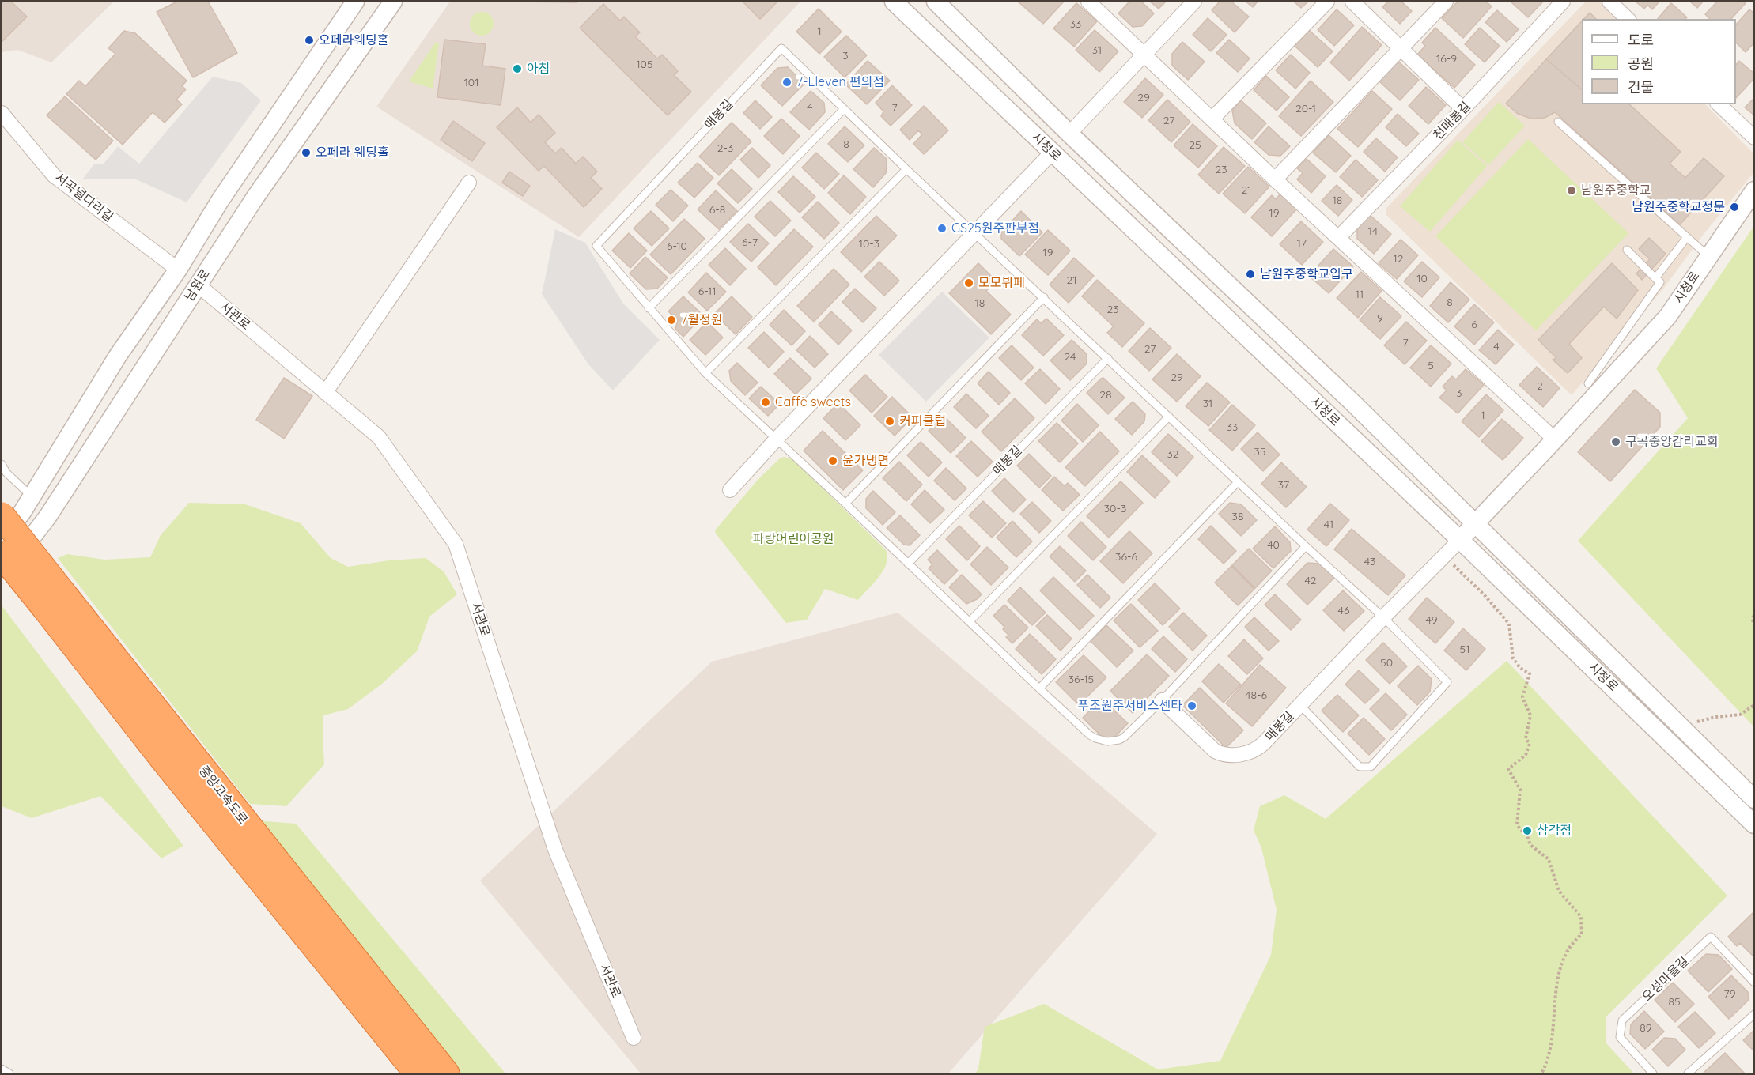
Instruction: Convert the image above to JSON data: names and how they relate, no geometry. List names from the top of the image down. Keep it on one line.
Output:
{"streets":{"highway":["중앙고속도로"],"street":["매봉길","천매봉길","시청로","서곡널다리길","남원로","서관로"],"lane":["오성마을길"]},"crossings":[["서곡널다리길","남원로"],["남원로","서관로"]],"parks":["파랑어린이공원"],"places":["오페라웨딩홀","아침","7-Eleven 편의점","오페라 웨딩홀","남원주중학교","남원주중학교정문","GS25원주판부점","남원주중학교입구","모모뷔페","7월정원","Caffè sweets","커피클럽","구곡중앙감리교회","윤가냉면","푸조원주서비스센타","삼각점"],"house_numbers":["33","1","31","3","16-9","105","101","29","4","7","20-1","27","8","25","2-3","23","21","18","6-8","19","14","6-7","17","10-3","6-10","19","12","10","21","6-11","11","8","18","23","9","6","7","4","27","24","5","29","2","3","28","31","1","33","35","32","37","30-3","38","41","40","36-6","43","42","46","49","51","50","36-15","48-6","79","85","89"],"legend":["도로","공원","건물"]}
